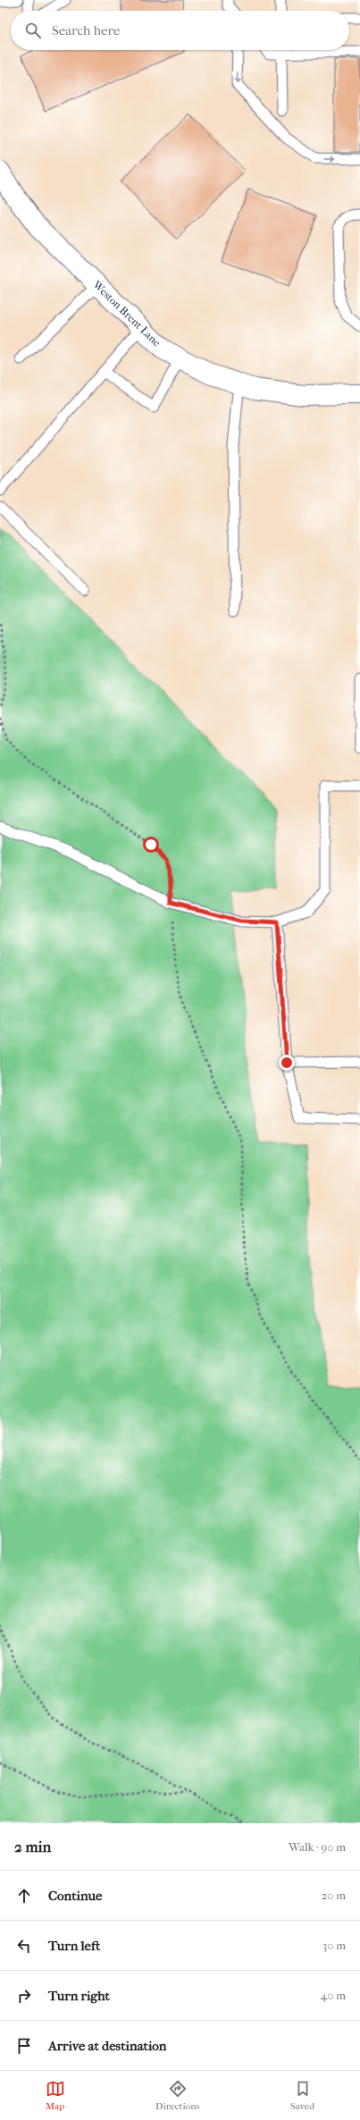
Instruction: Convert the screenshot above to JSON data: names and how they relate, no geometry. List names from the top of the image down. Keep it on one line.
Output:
{"streets":{"street":["Weston Brent Lane"]},"page":{"search":"Search here","heading":["2 min","Walk · 90 m"],"list":[["Continue","20 m"],["Turn left","30 m"],["Turn right","40 m"],"Arrive at destination"],"nav":["Map","Directions","Saved"]}}
